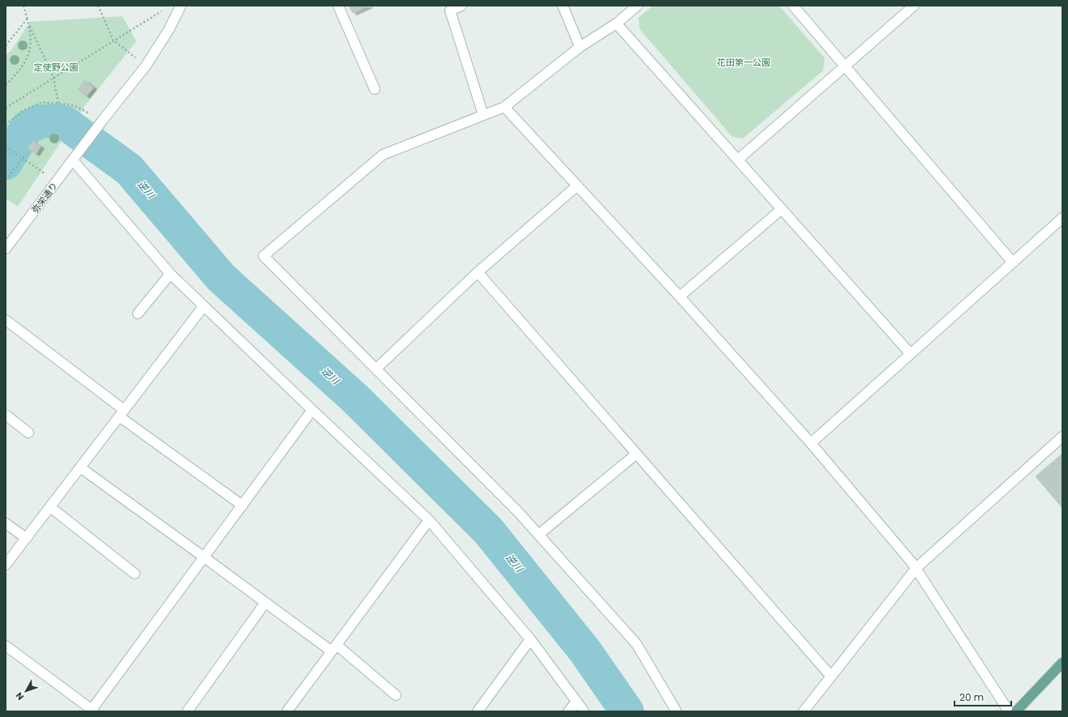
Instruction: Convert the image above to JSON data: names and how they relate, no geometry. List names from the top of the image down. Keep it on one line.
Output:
{"streets":{"street":["弥栄通り"]},"water":["逆川"],"parks":["花田第一公園","定使野公園"],"scale_bar":"20 m","north":"bottom left"}
